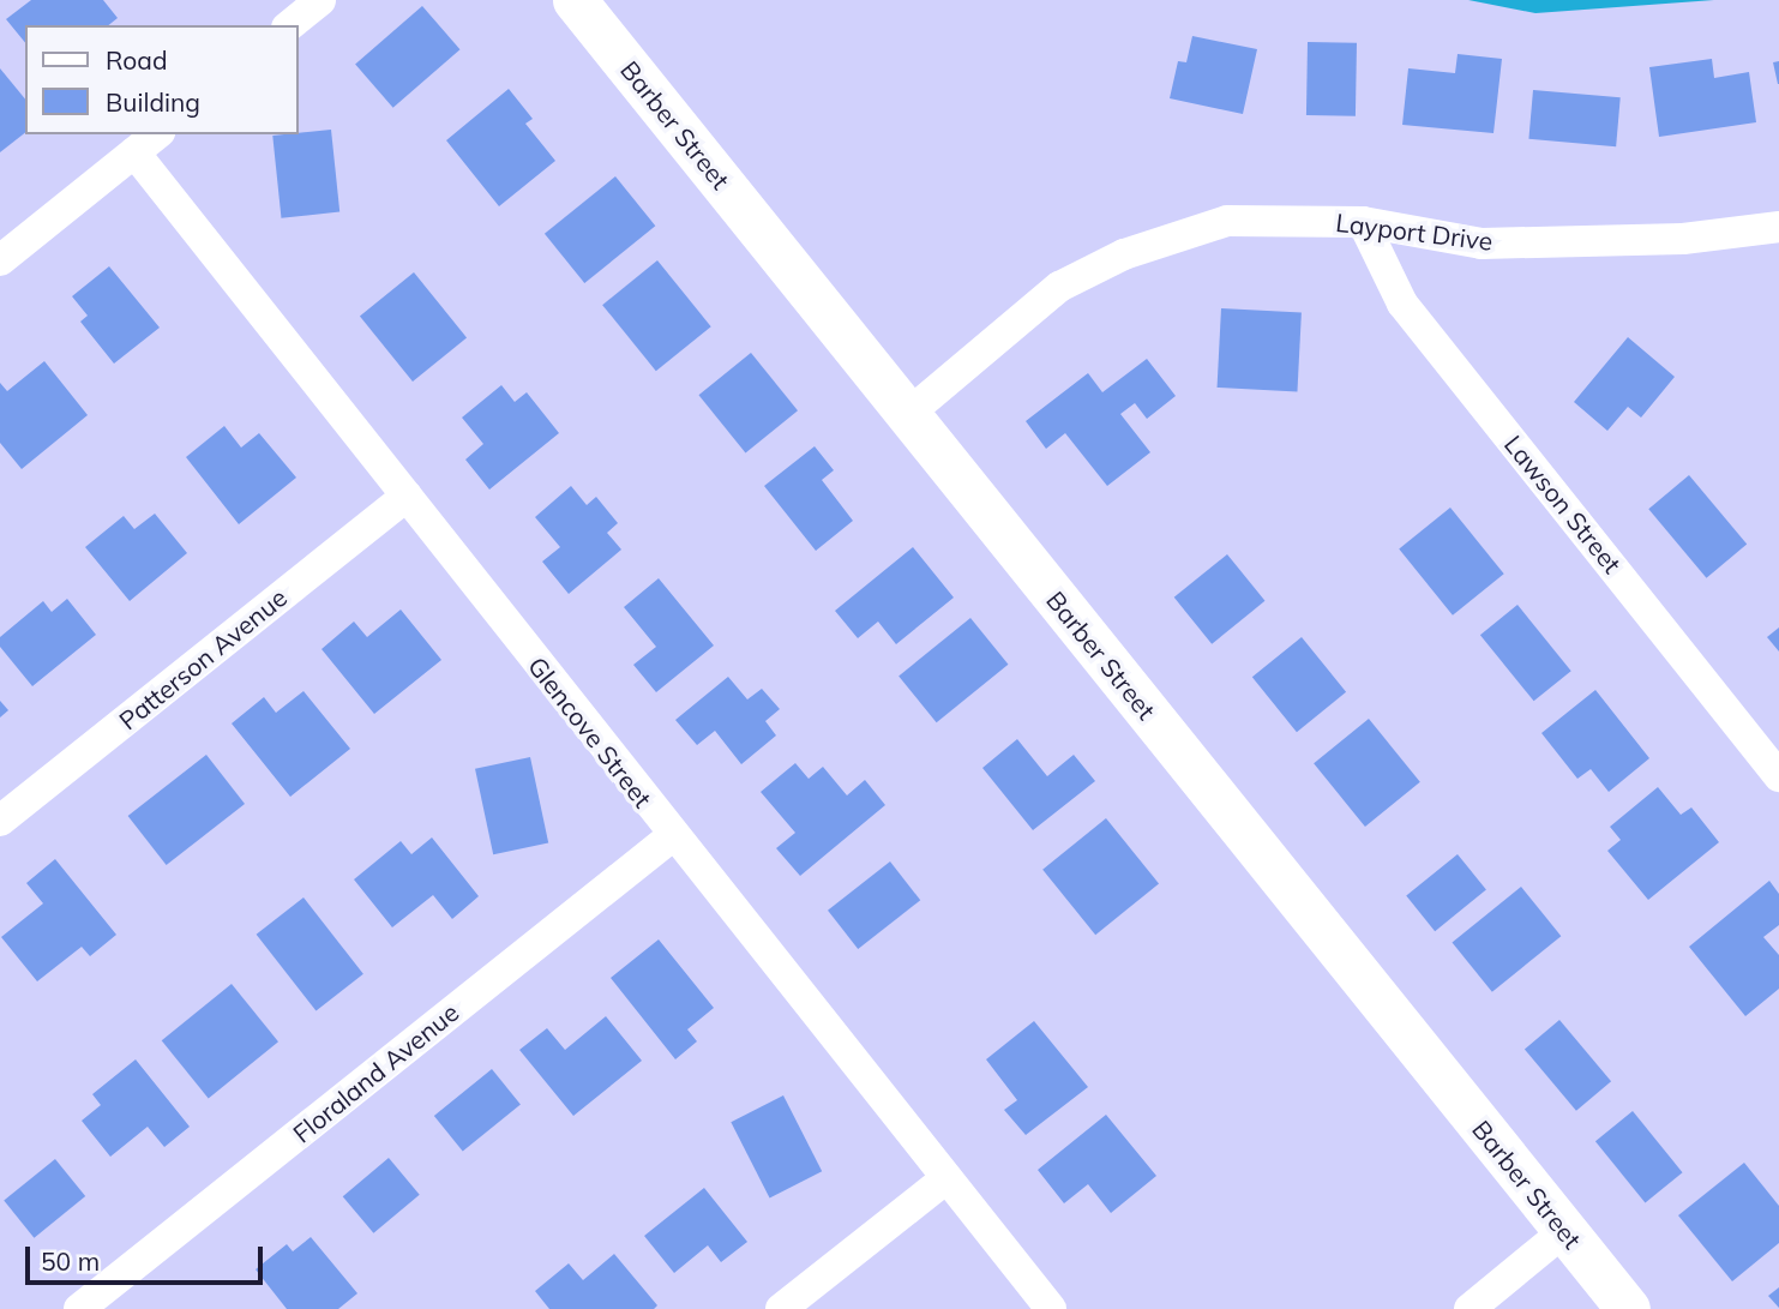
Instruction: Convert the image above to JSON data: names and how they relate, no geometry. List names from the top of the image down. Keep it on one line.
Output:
{"streets":{"street":["Barber Street","Layport Drive","Lawson Street","Patterson Avenue","Glencove Street","Floraland Avenue"]},"crossings":[["Barber Street","Layport Drive"],["Layport Drive","Lawson Street"],["Patterson Avenue","Glencove Street"],["Glencove Street","Floraland Avenue"]],"legend":["Road","Building"],"scale_bar":"50 m"}
